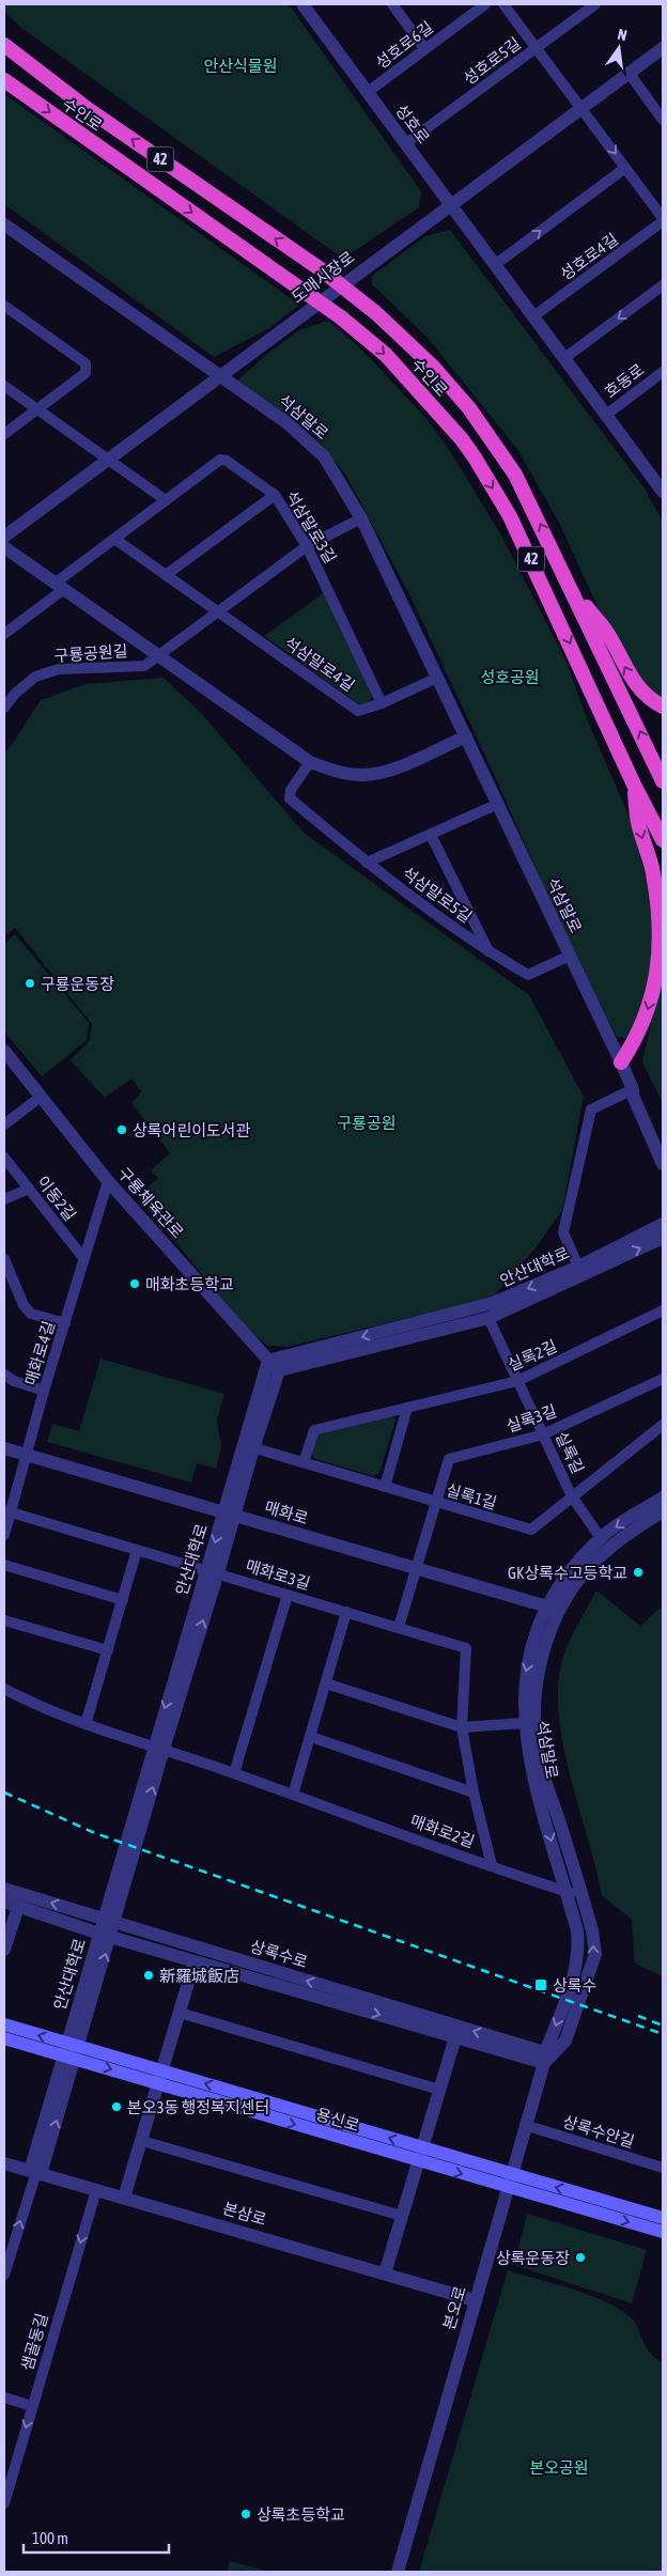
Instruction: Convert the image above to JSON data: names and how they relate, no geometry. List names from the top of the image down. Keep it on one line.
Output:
{"streets":{"highway":["수인로","42"],"main road":["용신로"],"street":["성호로6길","성호로5길","성호로","성호로4길","도매시장로","호동로","석삼말로","석삼말로3길","구룡공원길","석삼말로4길","석삼말로5길","이동2길","구룡체육관로","안산대학로","매화로4길","실록2길","실록3길","실록길","실록1길","매화로","매화로3길","매화로2길","상록수로","상록수안길","본삼로","본오로","샘골동길"]},"crossings":[["성호로6길","성호로"],["성호로5길","성호로"],["성호로","성호로4길"],["성호로","도매시장로"],["성호로","호동로"],["도매시장로","석삼말로"],["석삼말로","석삼말로4길"],["석삼말로","석삼말로5길"],["석삼말로","실록길"],["석삼말로","매화로"],["석삼말로","매화로2길"],["석삼말로","상록수로"],["석삼말로","본오로"],["석삼말로3길","석삼말로4길"],["구룡공원길","석삼말로4길"],["이동2길","매화로4길"],["구룡체육관로","안산대학로"],["구룡체육관로","매화로4길"],["안산대학로","실록길"],["안산대학로","실록1길"],["안산대학로","매화로"],["안산대학로","매화로3길"],["안산대학로","매화로2길"],["안산대학로","상록수로"],["안산대학로","용신로"],["안산대학로","본삼로"],["매화로4길","매화로"],["매화로4길","매화로3길"],["실록2길","실록길"],["실록2길","실록1길"],["실록3길","실록길"],["실록3길","실록1길"],["실록길","실록1길"],["매화로3길","매화로2길"],["상록수로","본오로"],["용신로","본오로"],["상록수안길","본오로"],["본삼로","본오로"],["본삼로","샘골동길"]],"parks":["안산식물원","성호공원","구룡공원","본오공원"],"places":{"other":["구룡운동장","상록어린이도서관","매화초등학교","GK상록수고등학교","新羅城飯店","본오3동 행정복지센터","상록운동장","상록초등학교"],"transit":["상록수"]},"scale_bar":"100 m","north":"top"}
